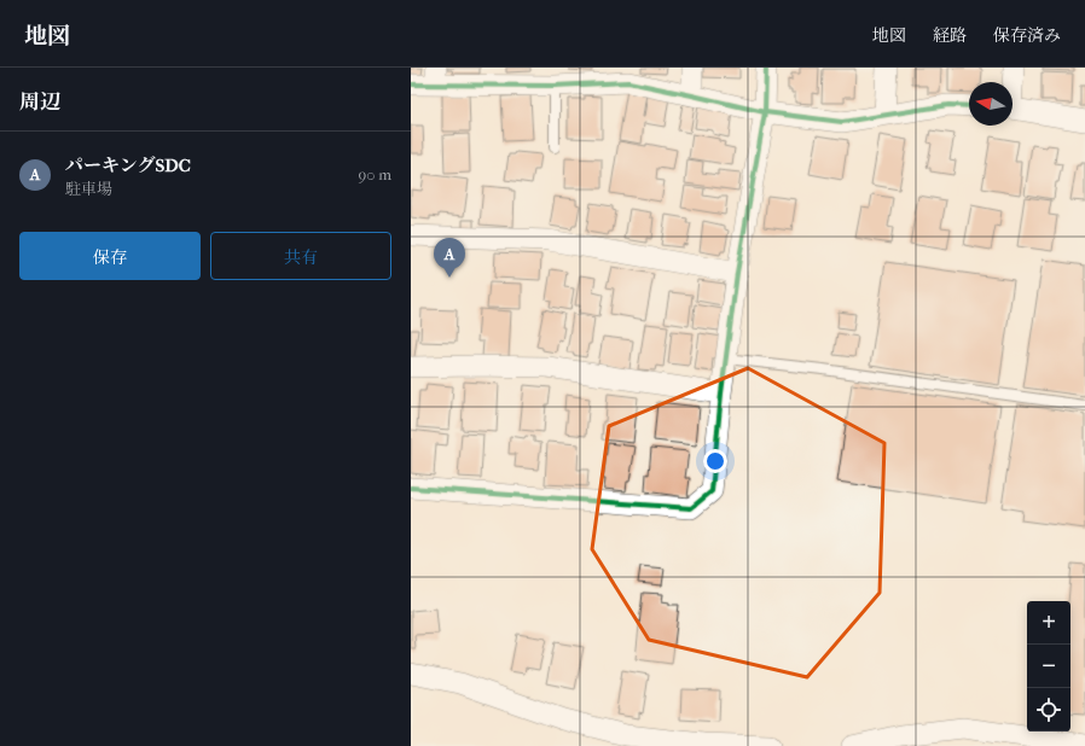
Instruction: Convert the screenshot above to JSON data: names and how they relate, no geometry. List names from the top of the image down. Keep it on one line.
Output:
{"north":"left","page":{"header":"地図","nav":["地図","経路","保存済み"],"heading":"周辺","list":[{"mark":"A","name":"パーキングSDC","note":"駐車場","value":"90 m"}],"buttons":["保存","共有"],"pins":"A","map_buttons":["+","−"]}}
